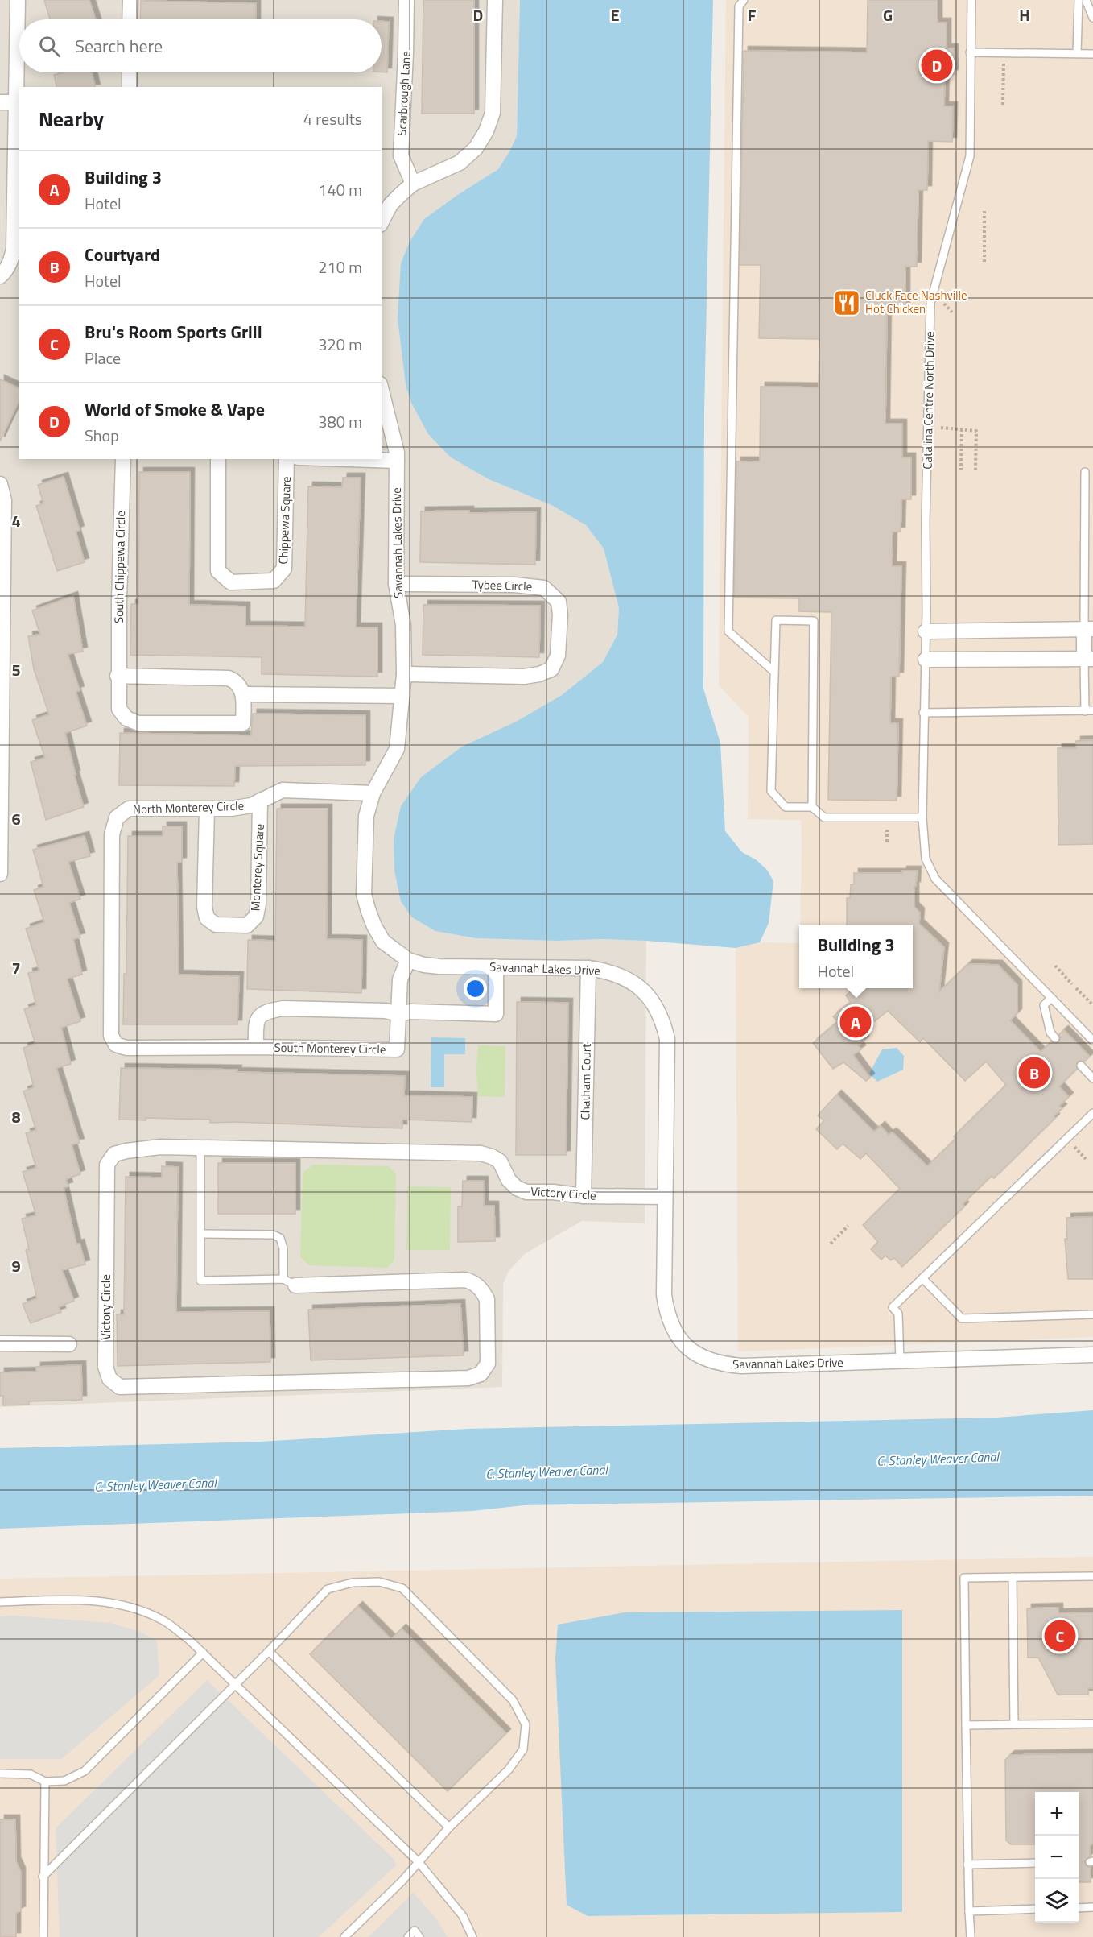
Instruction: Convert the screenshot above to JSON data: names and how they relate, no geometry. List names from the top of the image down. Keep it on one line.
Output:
{"streets":{"street":["Scarbrough Lane","Chippewa Square","Savannah Lakes Drive","South Chippewa Circle","Tybee Circle","North Monterey Circle","Monterey Square","South Monterey Circle","Chatham Court","Victory Circle"],"lane":["Catalina Centre North Drive"]},"crossings":[["Savannah Lakes Drive","Tybee Circle"],["Savannah Lakes Drive","North Monterey Circle"],["Savannah Lakes Drive","South Monterey Circle"],["Savannah Lakes Drive","Chatham Court"],["Savannah Lakes Drive","Victory Circle"],["North Monterey Circle","Monterey Square"],["North Monterey Circle","South Monterey Circle"],["Chatham Court","Victory Circle"]],"water":["C. Stanley Weaver Canal"],"places":{"restaurant":["Cluck Face Nashville Hot Chicken"]},"page":{"search":"Search here","pins":["D","A","B","C"],"heading":["Nearby","4 results"],"list":[{"mark":"A","name":"Building 3","note":"Hotel","value":"140 m"},{"mark":"B","name":"Courtyard","note":"Hotel","value":"210 m"},{"mark":"C","name":"Bru's Room Sports Grill","note":"Place","value":"320 m"},{"mark":"D","name":"World of Smoke & Vape","note":"Shop","value":"380 m"}],"popup":["Building 3","Hotel"],"map_buttons":["+","−"]},"grid":{"columns":["D","E","F","G","H"],"rows":["4","5","6","7","8","9"]}}
